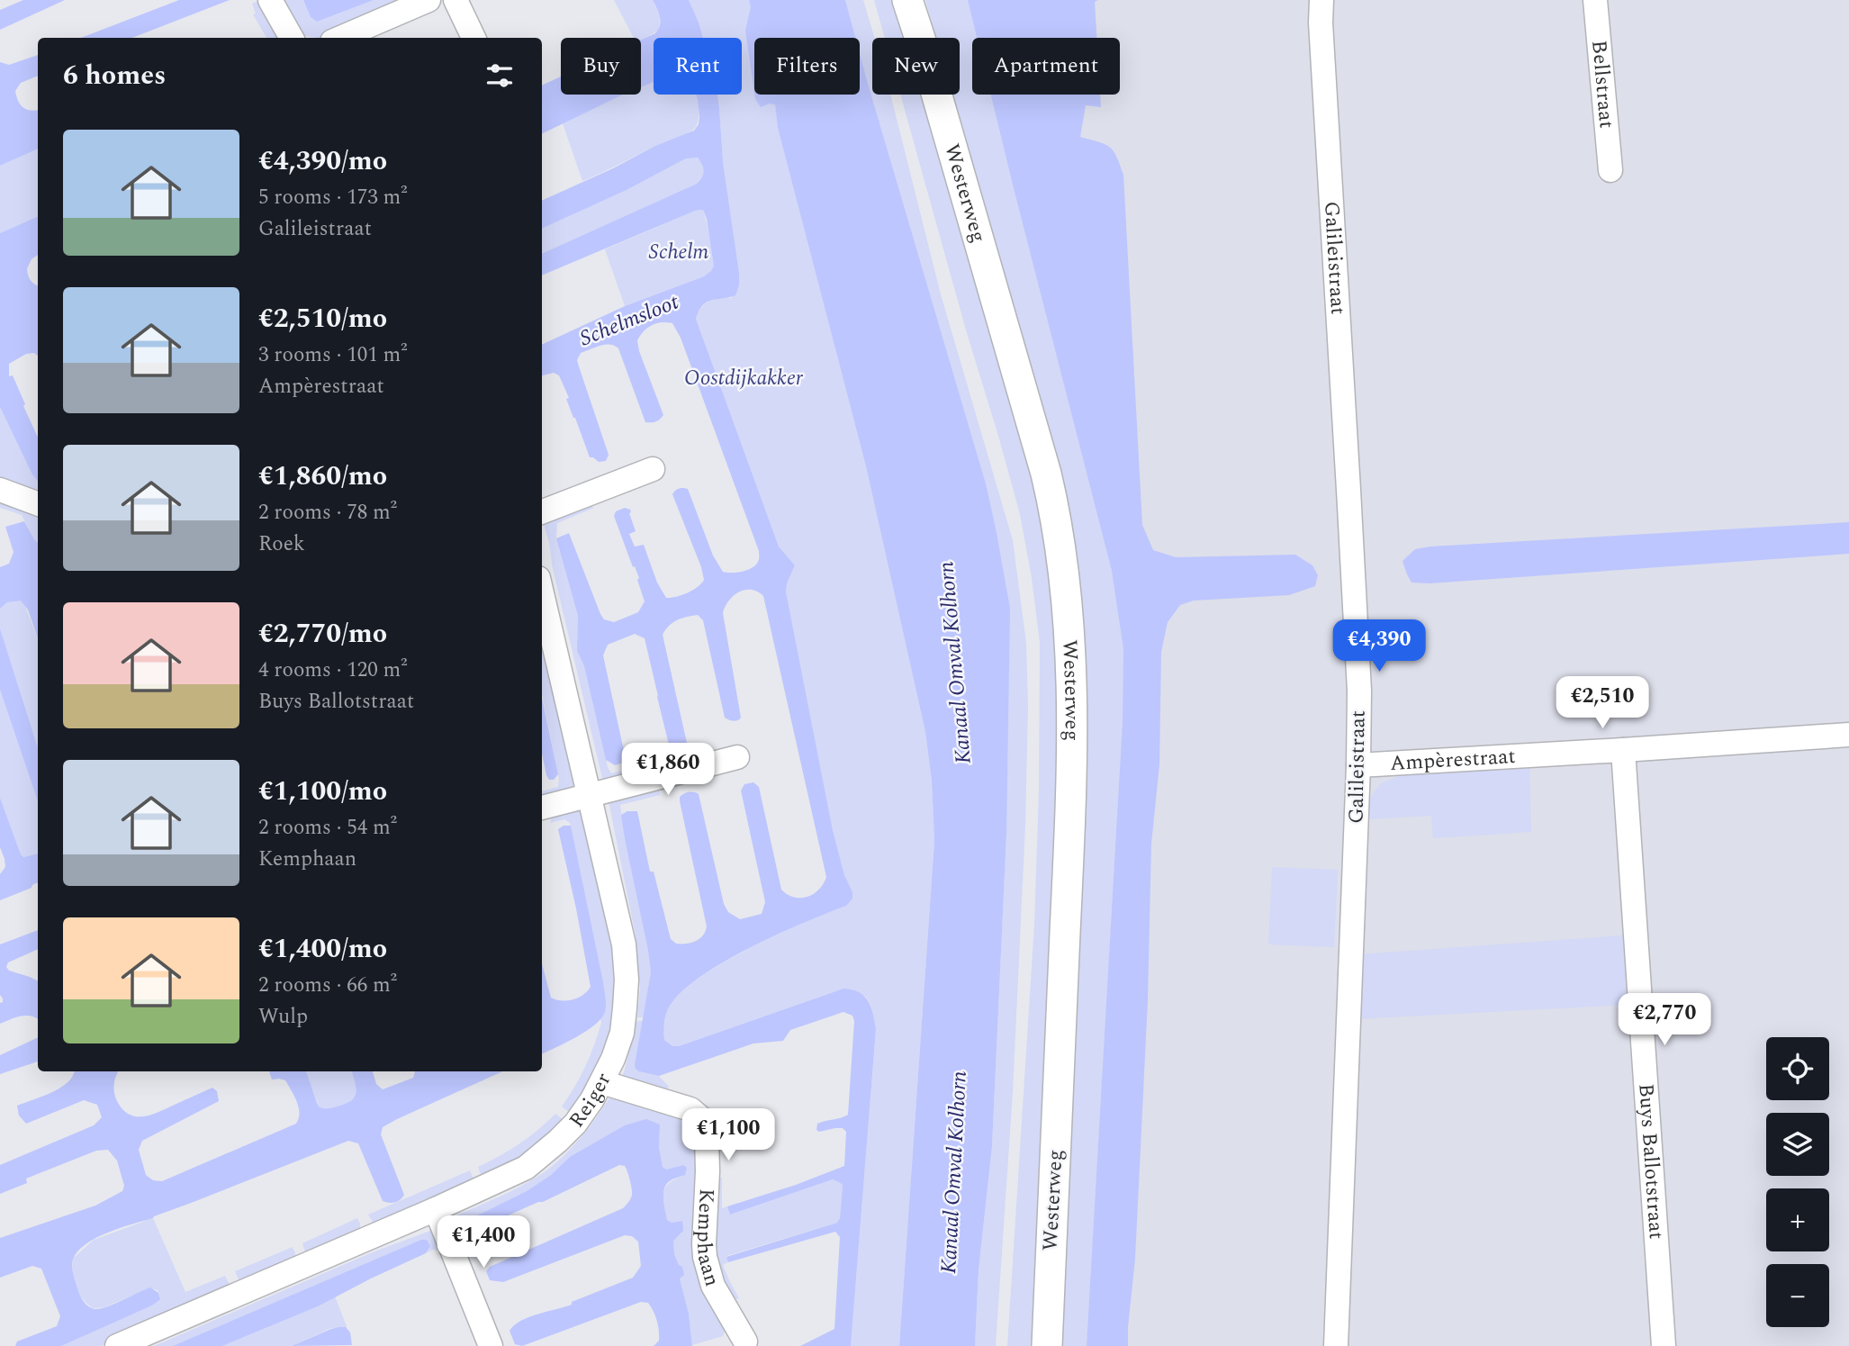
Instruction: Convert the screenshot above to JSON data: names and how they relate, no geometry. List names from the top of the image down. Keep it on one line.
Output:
{"streets":{"main road":["Westerweg"],"street":["Bellstraat","Galileistraat","Ampèrestraat","Reiger","Buys Ballotstraat","Kemphaan"]},"crossings":[["Galileistraat","Ampèrestraat"],["Ampèrestraat","Buys Ballotstraat"],["Reiger","Kemphaan"]],"water":["Schelmsloot","Kanaal Omval Kolhorn"],"parks":["Schelm","Oostdijkakker"],"page":{"chip":["Buy","Rent","Filters","New","Apartment"],"heading":"6 homes","list":[{"name":"€4,390/mo","note":"5 rooms · 173 m² · Galileistraat"},{"name":"€2,510/mo","note":"3 rooms · 101 m² · Ampèrestraat"},{"name":"€1,860/mo","note":"2 rooms · 78 m² · Roek"},{"name":"€2,770/mo","note":"4 rooms · 120 m² · Buys Ballotstraat"},{"name":"€1,100/mo","note":"2 rooms · 54 m² · Kemphaan"},{"name":"€1,400/mo","note":"2 rooms · 66 m² · Wulp"}],"price":["€4,390","€2,510","€1,860","€2,770","€1,100","€1,400"],"map_buttons":["+","−"]}}
